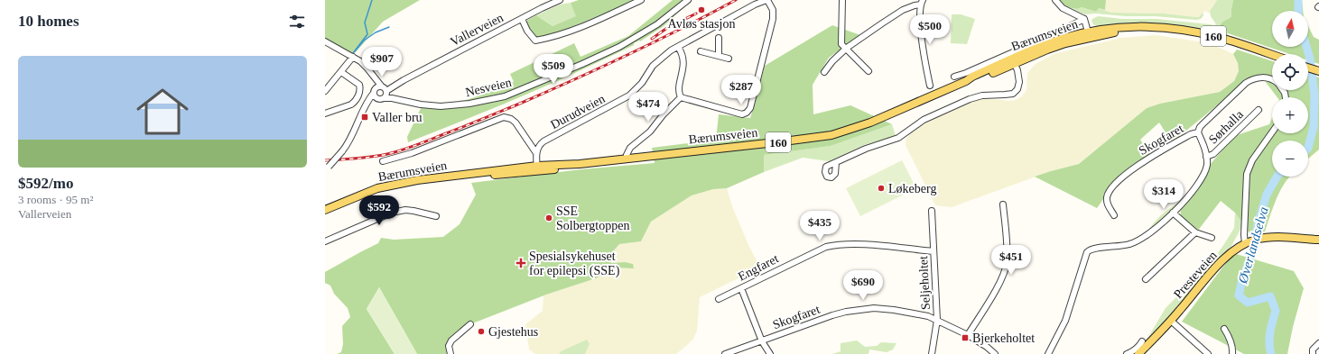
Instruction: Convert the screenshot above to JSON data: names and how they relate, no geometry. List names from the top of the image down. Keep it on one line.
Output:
{"streets":{"main road":["Bærumsveien","160","Presteveien"],"street":["Vallerveien","Nesveien","Durudveien","Sørhalla","Skogfaret","Engfaret","Seljeholtet"]},"crossings":[["Vallerveien","Nesveien"],["Sørhalla","Skogfaret"],["Skogfaret","Seljeholtet"],["Engfaret","Seljeholtet"]],"water":["Øverlandselva"],"places":{"other":["Avløs stasjon","Løkeberg","SSE Solbergtoppen","Gjestehus"],"transit":["Valler bru","Bjerkeholtet"],"health":["Spesialsykehuset for epilepsi (SSE)"]},"north":"top","page":{"heading":"10 homes","map_buttons":["+","−"],"price":["$500","$907","$509","$287","$474","$314","$592","$435","$451","$690"],"list":[{"name":"$592/mo","note":"3 rooms · 95 m² · Vallerveien"}]}}
